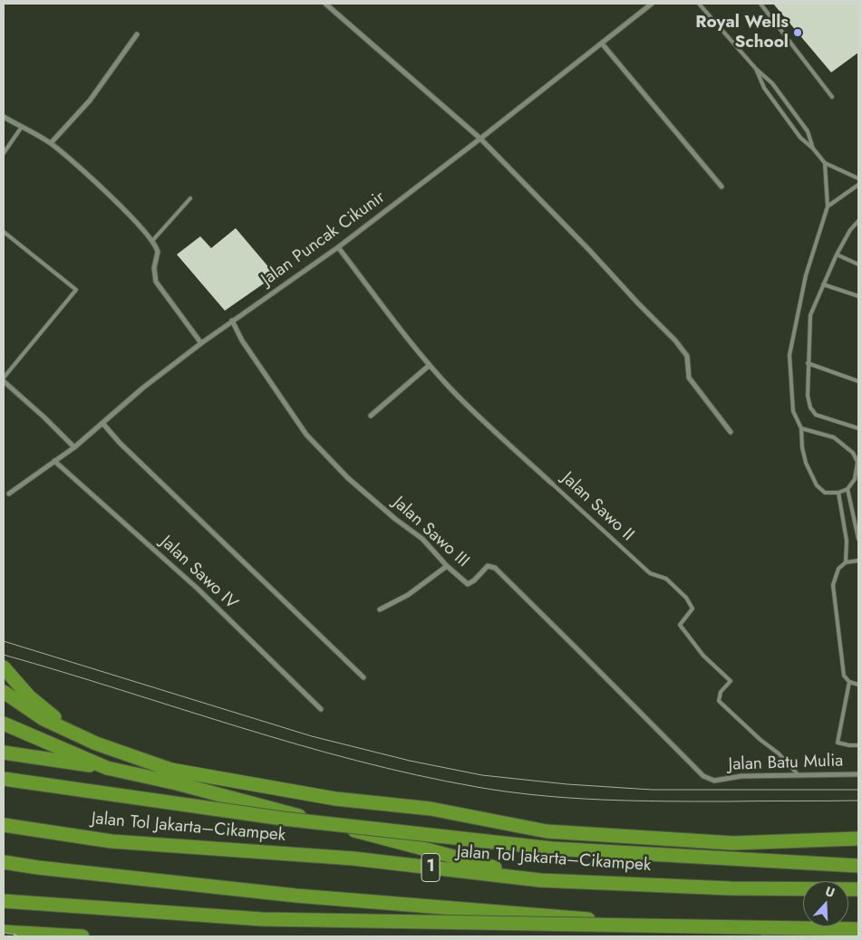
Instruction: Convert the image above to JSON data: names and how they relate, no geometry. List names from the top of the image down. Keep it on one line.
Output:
{"streets":{"highway":["Jalan Tol Jakarta–Cikampek","1"],"street":["Jalan Puncak Cikunir","Jalan Sawo II","Jalan Sawo III","Jalan Sawo IV","Jalan Batu Mulia"]},"crossings":[["Jalan Puncak Cikunir","Jalan Sawo II"],["Jalan Puncak Cikunir","Jalan Sawo III"],["Jalan Puncak Cikunir","Jalan Sawo IV"],["Jalan Sawo II","Jalan Batu Mulia"],["Jalan Sawo III","Jalan Batu Mulia"]],"places":["Royal Wells School"],"north":"top"}
